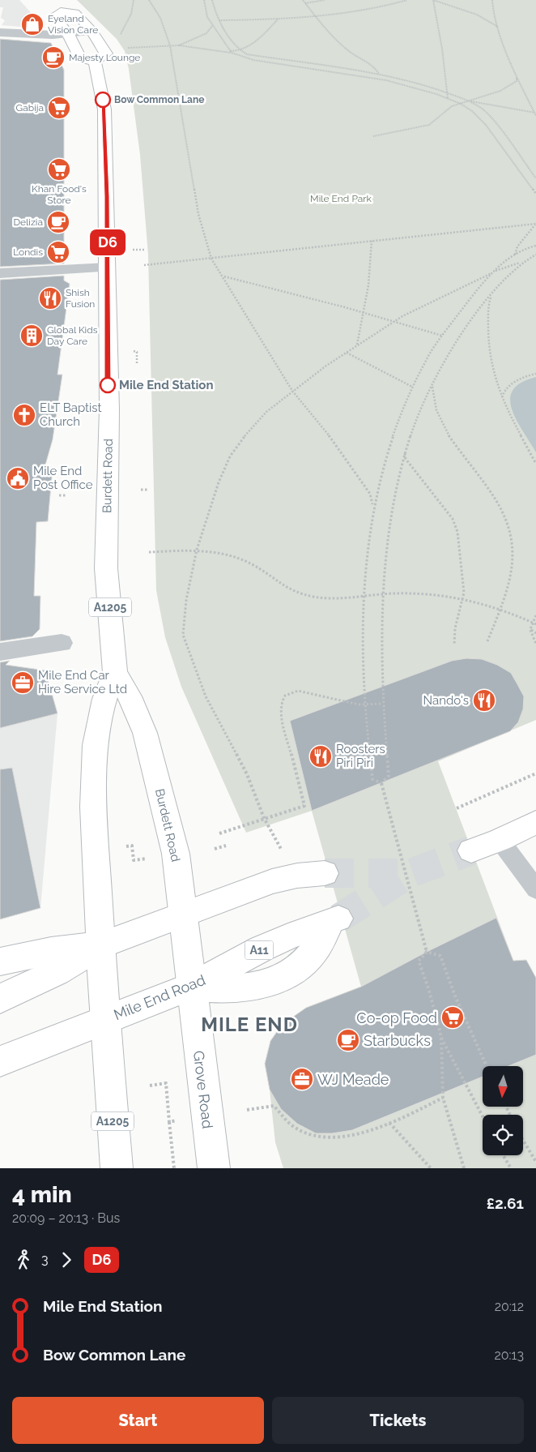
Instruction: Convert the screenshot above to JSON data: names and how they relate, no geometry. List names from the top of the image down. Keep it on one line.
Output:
{"streets":{"main road":["Burdett Road","A1205","Mile End Road","Grove Road"]},"crossings":[["Burdett Road","A1205"],["Burdett Road","Mile End Road"],["Burdett Road","Grove Road"],["A1205","Mile End Road"],["Mile End Road","Grove Road"]],"districts":["MILE END"],"parks":["Mile End Park"],"places":{"shop":["Eyeland Vision Care"],"cafe":["Majesty Lounge","Delizia","Starbucks"],"other":["Bow Common Lane","Mile End Station"],"supermarket":["Gabija","Khan Food's Store","Londis","Co-op Food"],"restaurant":["Shish Fusion","Nando's","Roosters Piri Piri"],"building":["Global Kids Day Care"],"church":["ELT Baptist Church"],"public building":["Mile End Post Office"],"office":["Mile End Car Hire Service Ltd","WJ Meade"]},"lines":["bus line D6"],"north":"bottom","page":{"on_map":"D6","heading":["4 min","20:09 – 20:13 · Bus","£2.61"],"legs":["3","D6"],"list":[{"name":"Mile End Station","value":"20:12"},{"name":"Bow Common Lane","value":"20:13"}],"buttons":["Start","Tickets"]}}
